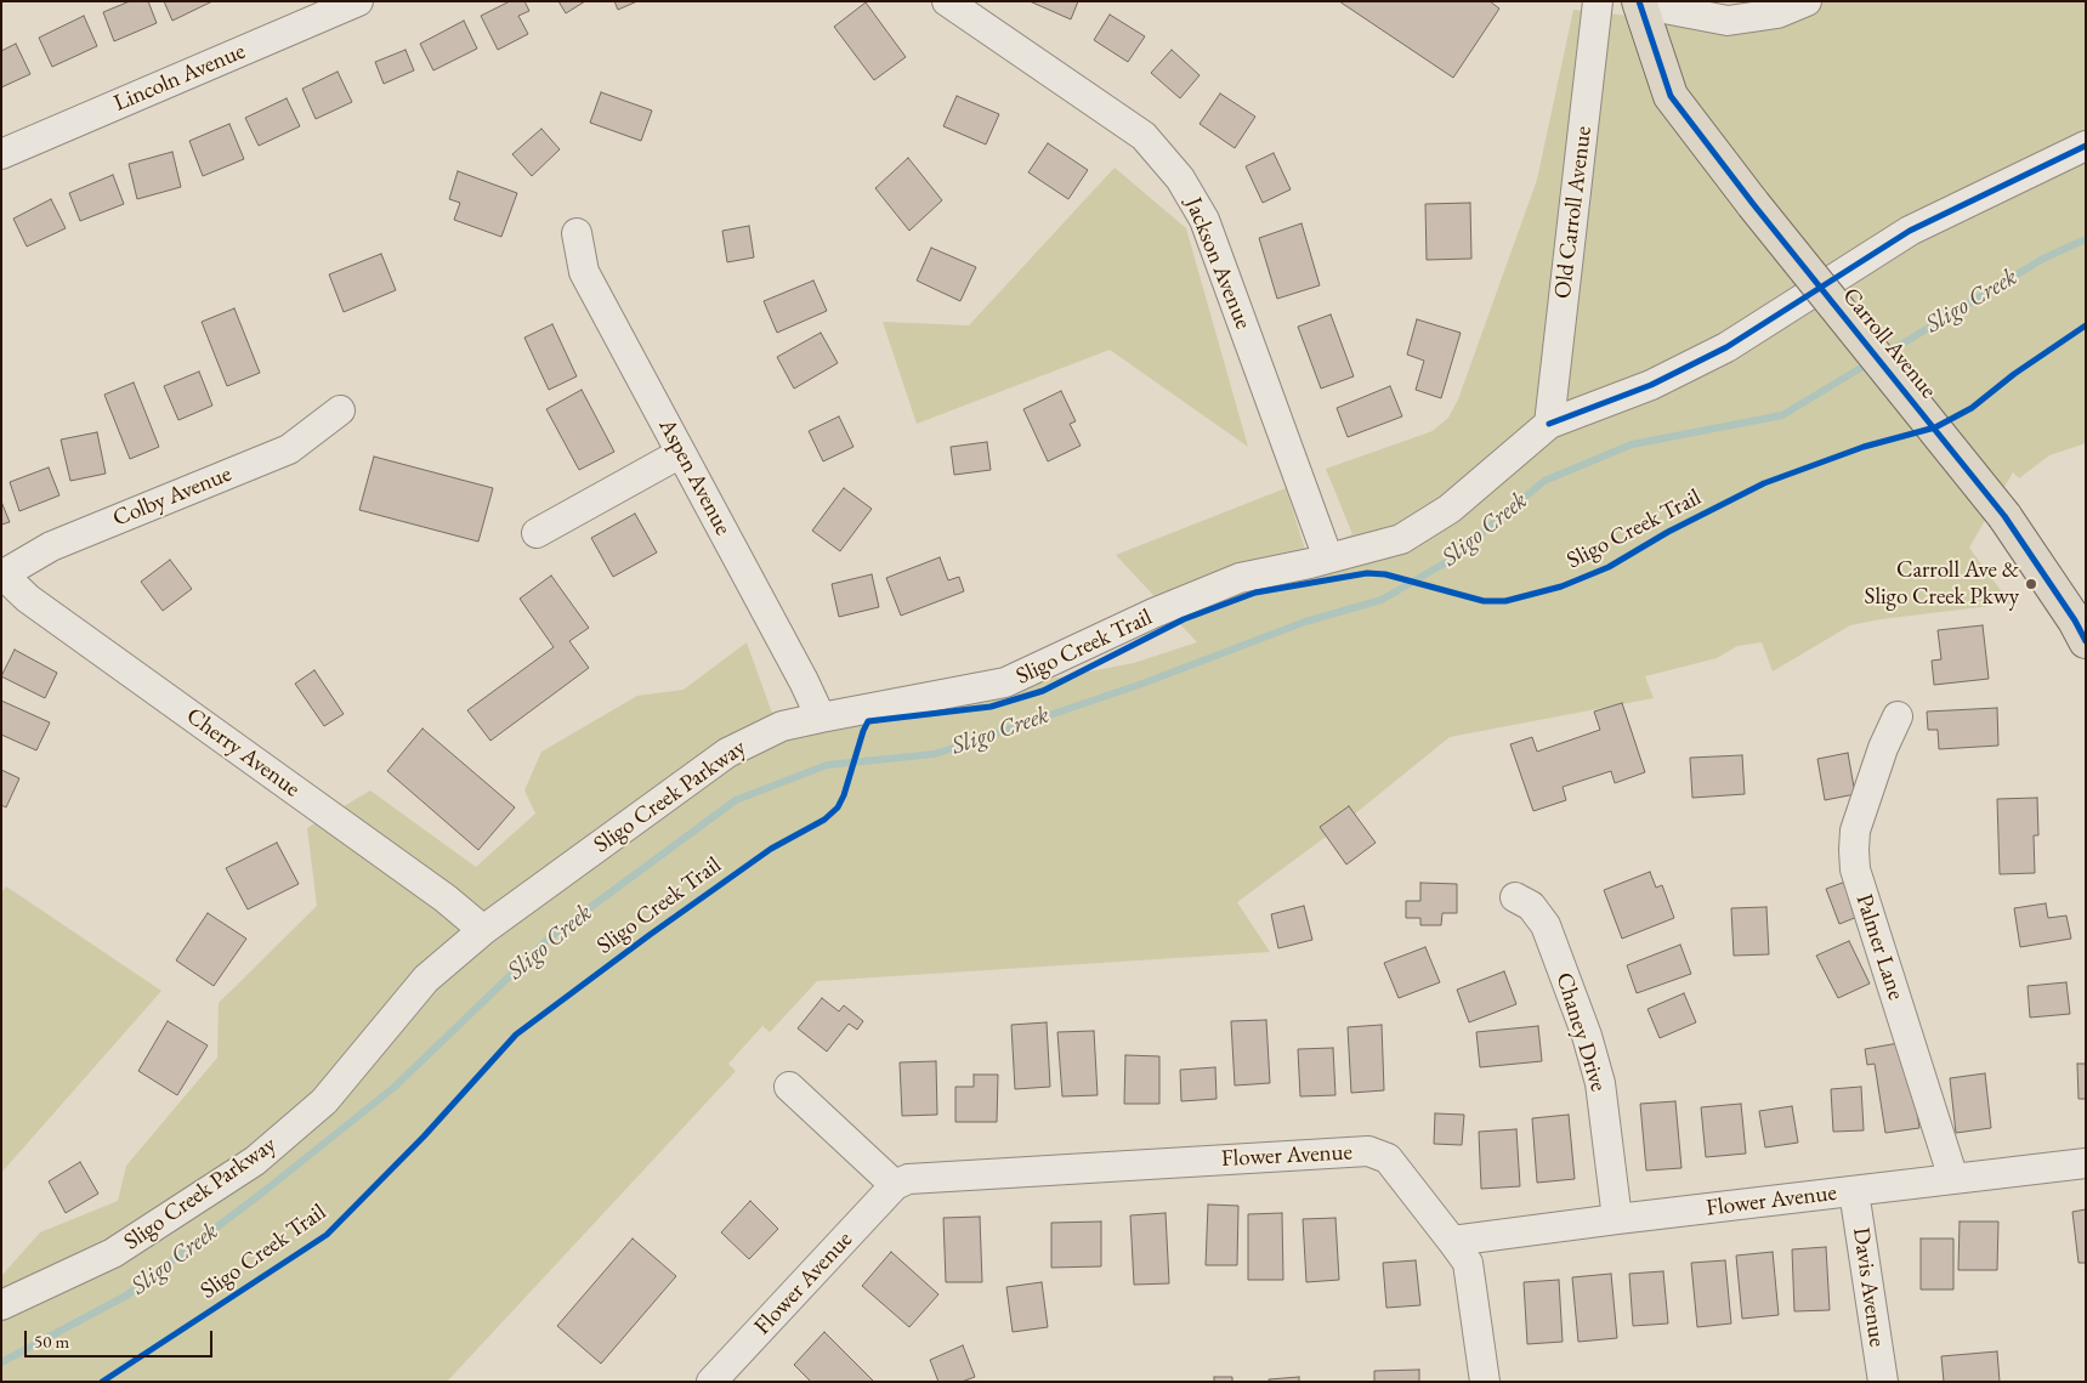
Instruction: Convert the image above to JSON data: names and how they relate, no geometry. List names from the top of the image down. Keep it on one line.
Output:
{"streets":{"main road":["Carroll Avenue"],"street":["Lincoln Avenue","Old Carroll Avenue","Jackson Avenue","Aspen Avenue","Colby Avenue","Cherry Avenue","Sligo Creek Parkway","Palmer Lane","Chaney Drive","Flower Avenue","Davis Avenue"],"cycle path":["Sligo Creek Trail"]},"crossings":[["Old Carroll Avenue","Sligo Creek Parkway"],["Jackson Avenue","Sligo Creek Parkway"],["Aspen Avenue","Sligo Creek Parkway"],["Colby Avenue","Cherry Avenue"],["Cherry Avenue","Sligo Creek Parkway"],["Palmer Lane","Flower Avenue"],["Chaney Drive","Flower Avenue"],["Flower Avenue","Davis Avenue"]],"water":["Sligo Creek"],"places":["Carroll Ave & Sligo Creek Pkwy"],"scale_bar":"50 m"}
